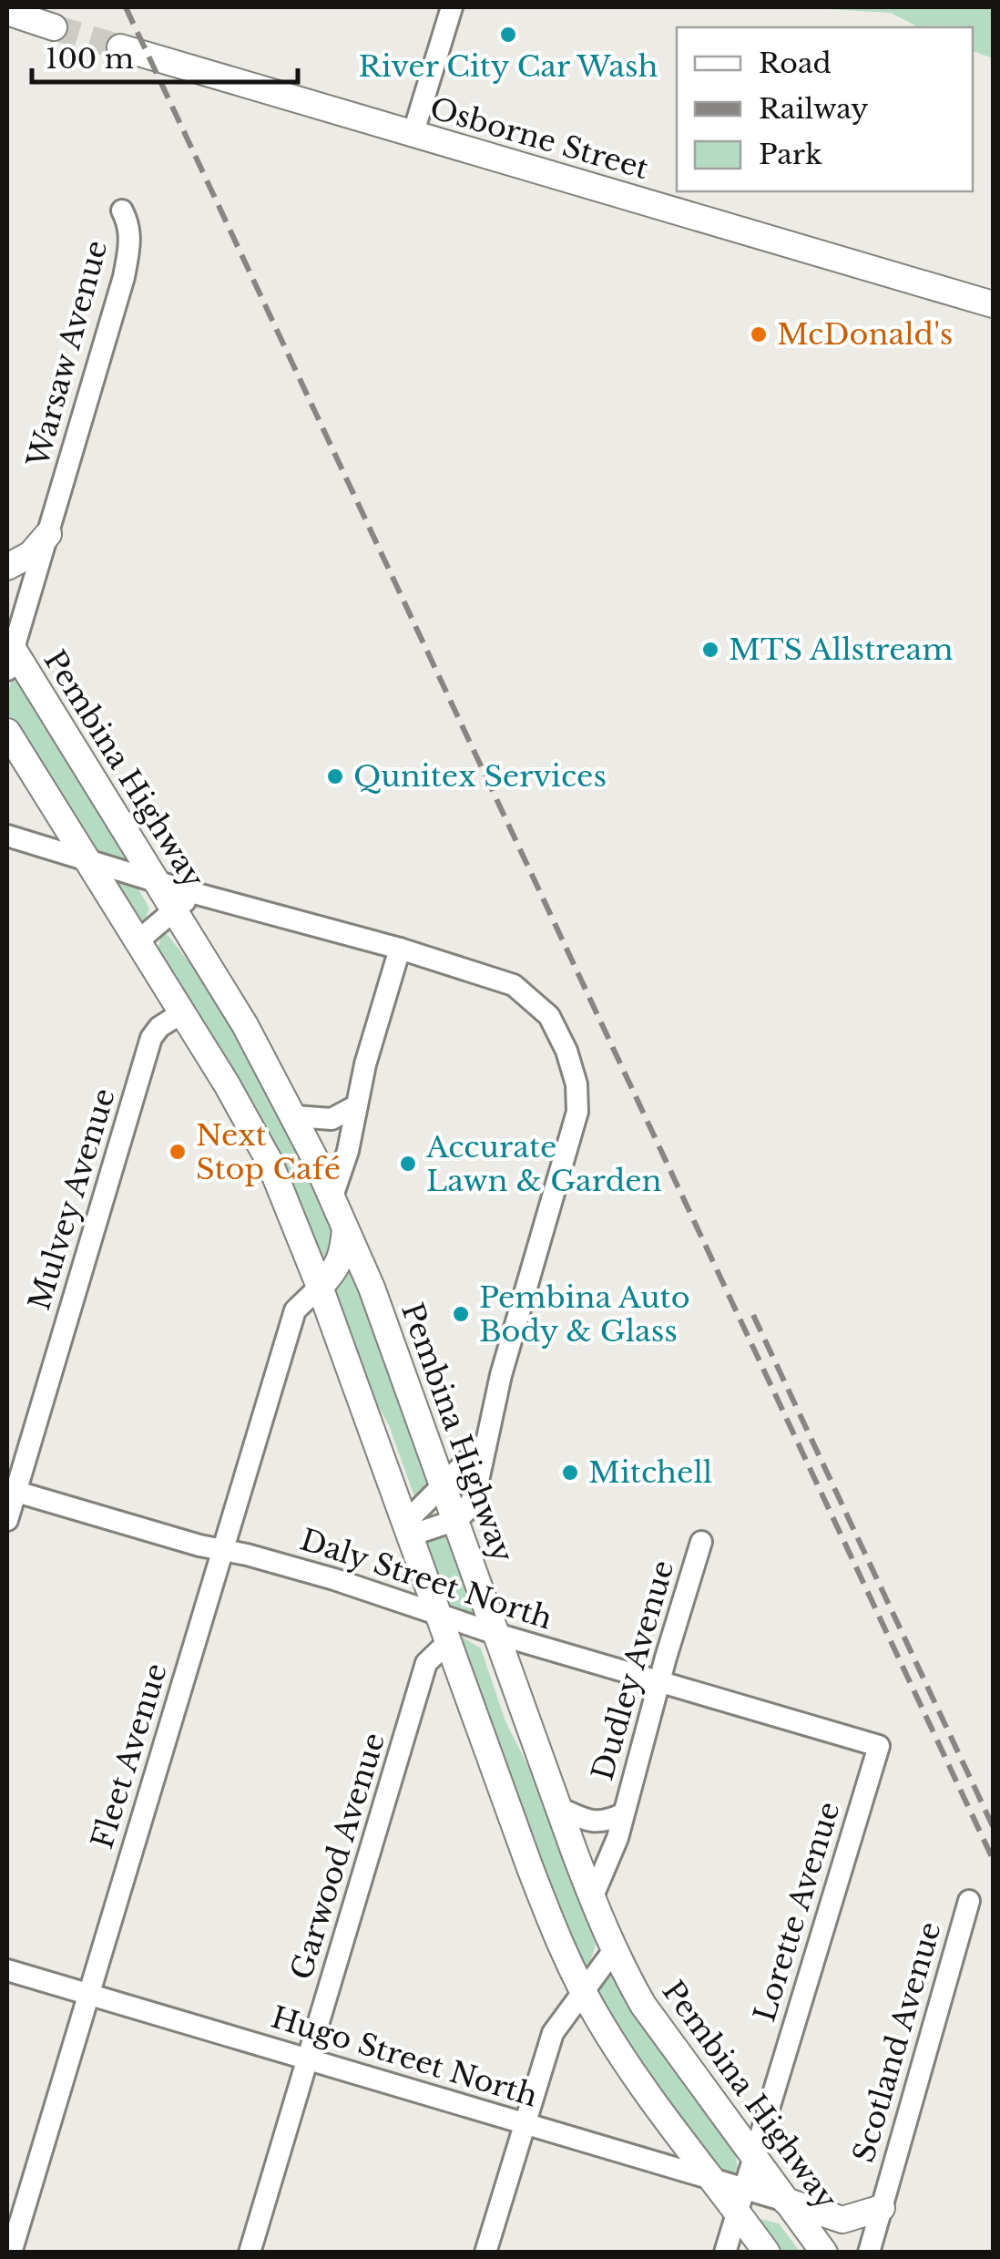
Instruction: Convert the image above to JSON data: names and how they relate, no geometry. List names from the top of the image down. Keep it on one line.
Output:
{"streets":{"main road":["Osborne Street","Pembina Highway"],"street":["Warsaw Avenue","Mulvey Avenue","Daly Street North","Dudley Avenue","Fleet Avenue","Garwood Avenue","Lorette Avenue","Scotland Avenue","Hugo Street North"]},"crossings":[["Warsaw Avenue","Pembina Highway"],["Pembina Highway","Daly Street North"],["Pembina Highway","Dudley Avenue"],["Pembina Highway","Lorette Avenue"],["Mulvey Avenue","Daly Street North"],["Daly Street North","Dudley Avenue"],["Daly Street North","Fleet Avenue"],["Daly Street North","Lorette Avenue"],["Fleet Avenue","Hugo Street North"],["Garwood Avenue","Hugo Street North"]],"places":["River City Car Wash","McDonald's","MTS Allstream","Qunitex Services","Next Stop Café","Accurate Lawn & Garden","Pembina Auto Body & Glass","Mitchell"],"legend":["Road","Railway","Park"],"scale_bar":"100 m"}
